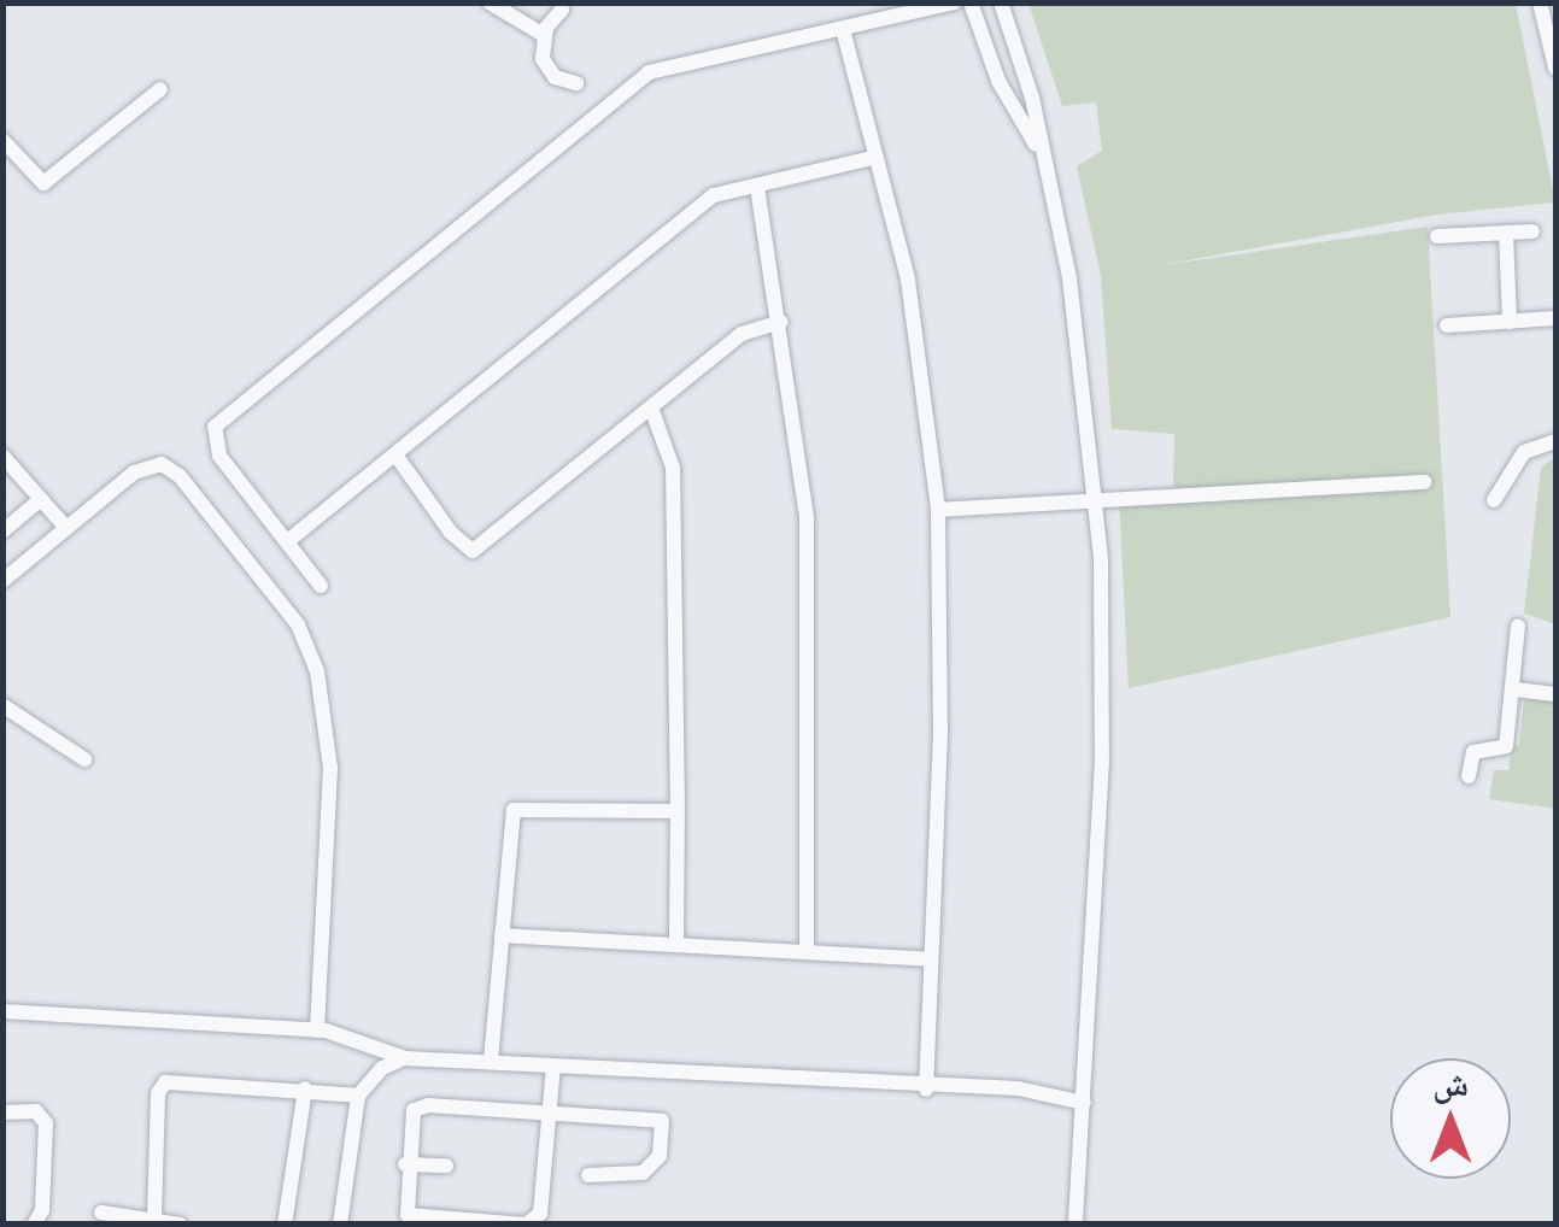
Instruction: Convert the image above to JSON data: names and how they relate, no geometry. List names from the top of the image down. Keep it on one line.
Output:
{"north":"top"}
